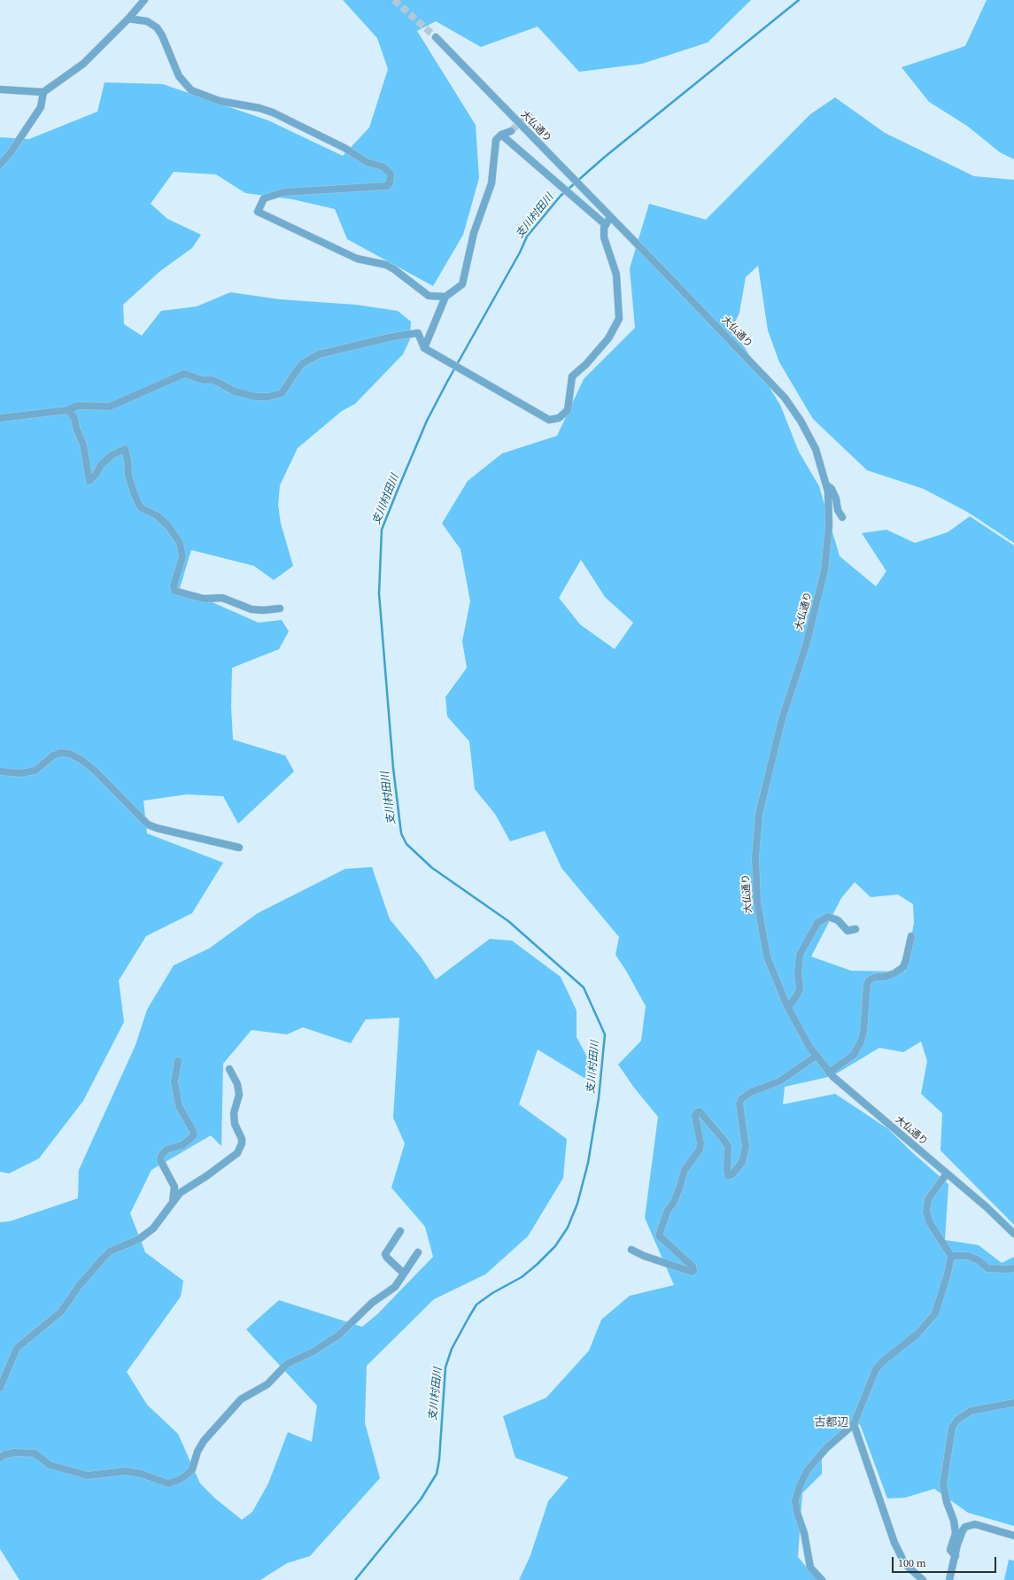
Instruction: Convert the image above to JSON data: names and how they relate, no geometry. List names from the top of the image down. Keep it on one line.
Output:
{"streets":{"street":["大仏通り"]},"districts":["古都辺"],"water":["支川村田川"],"scale_bar":"100 m"}
